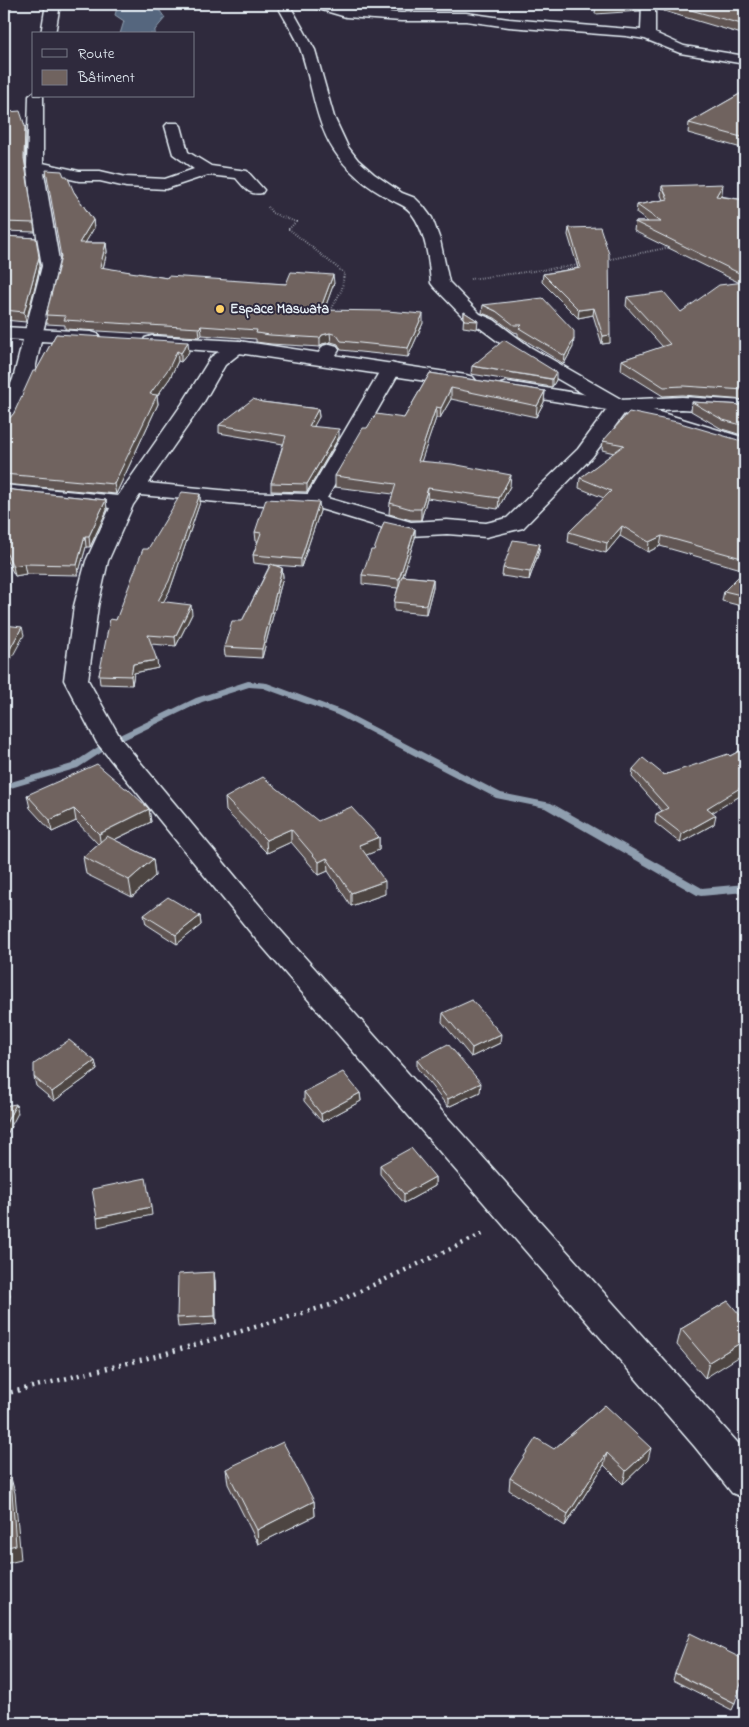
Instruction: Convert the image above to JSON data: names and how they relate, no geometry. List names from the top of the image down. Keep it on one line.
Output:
{"places":["Espace Maswata"],"legend":["Route","Bâtiment"]}
